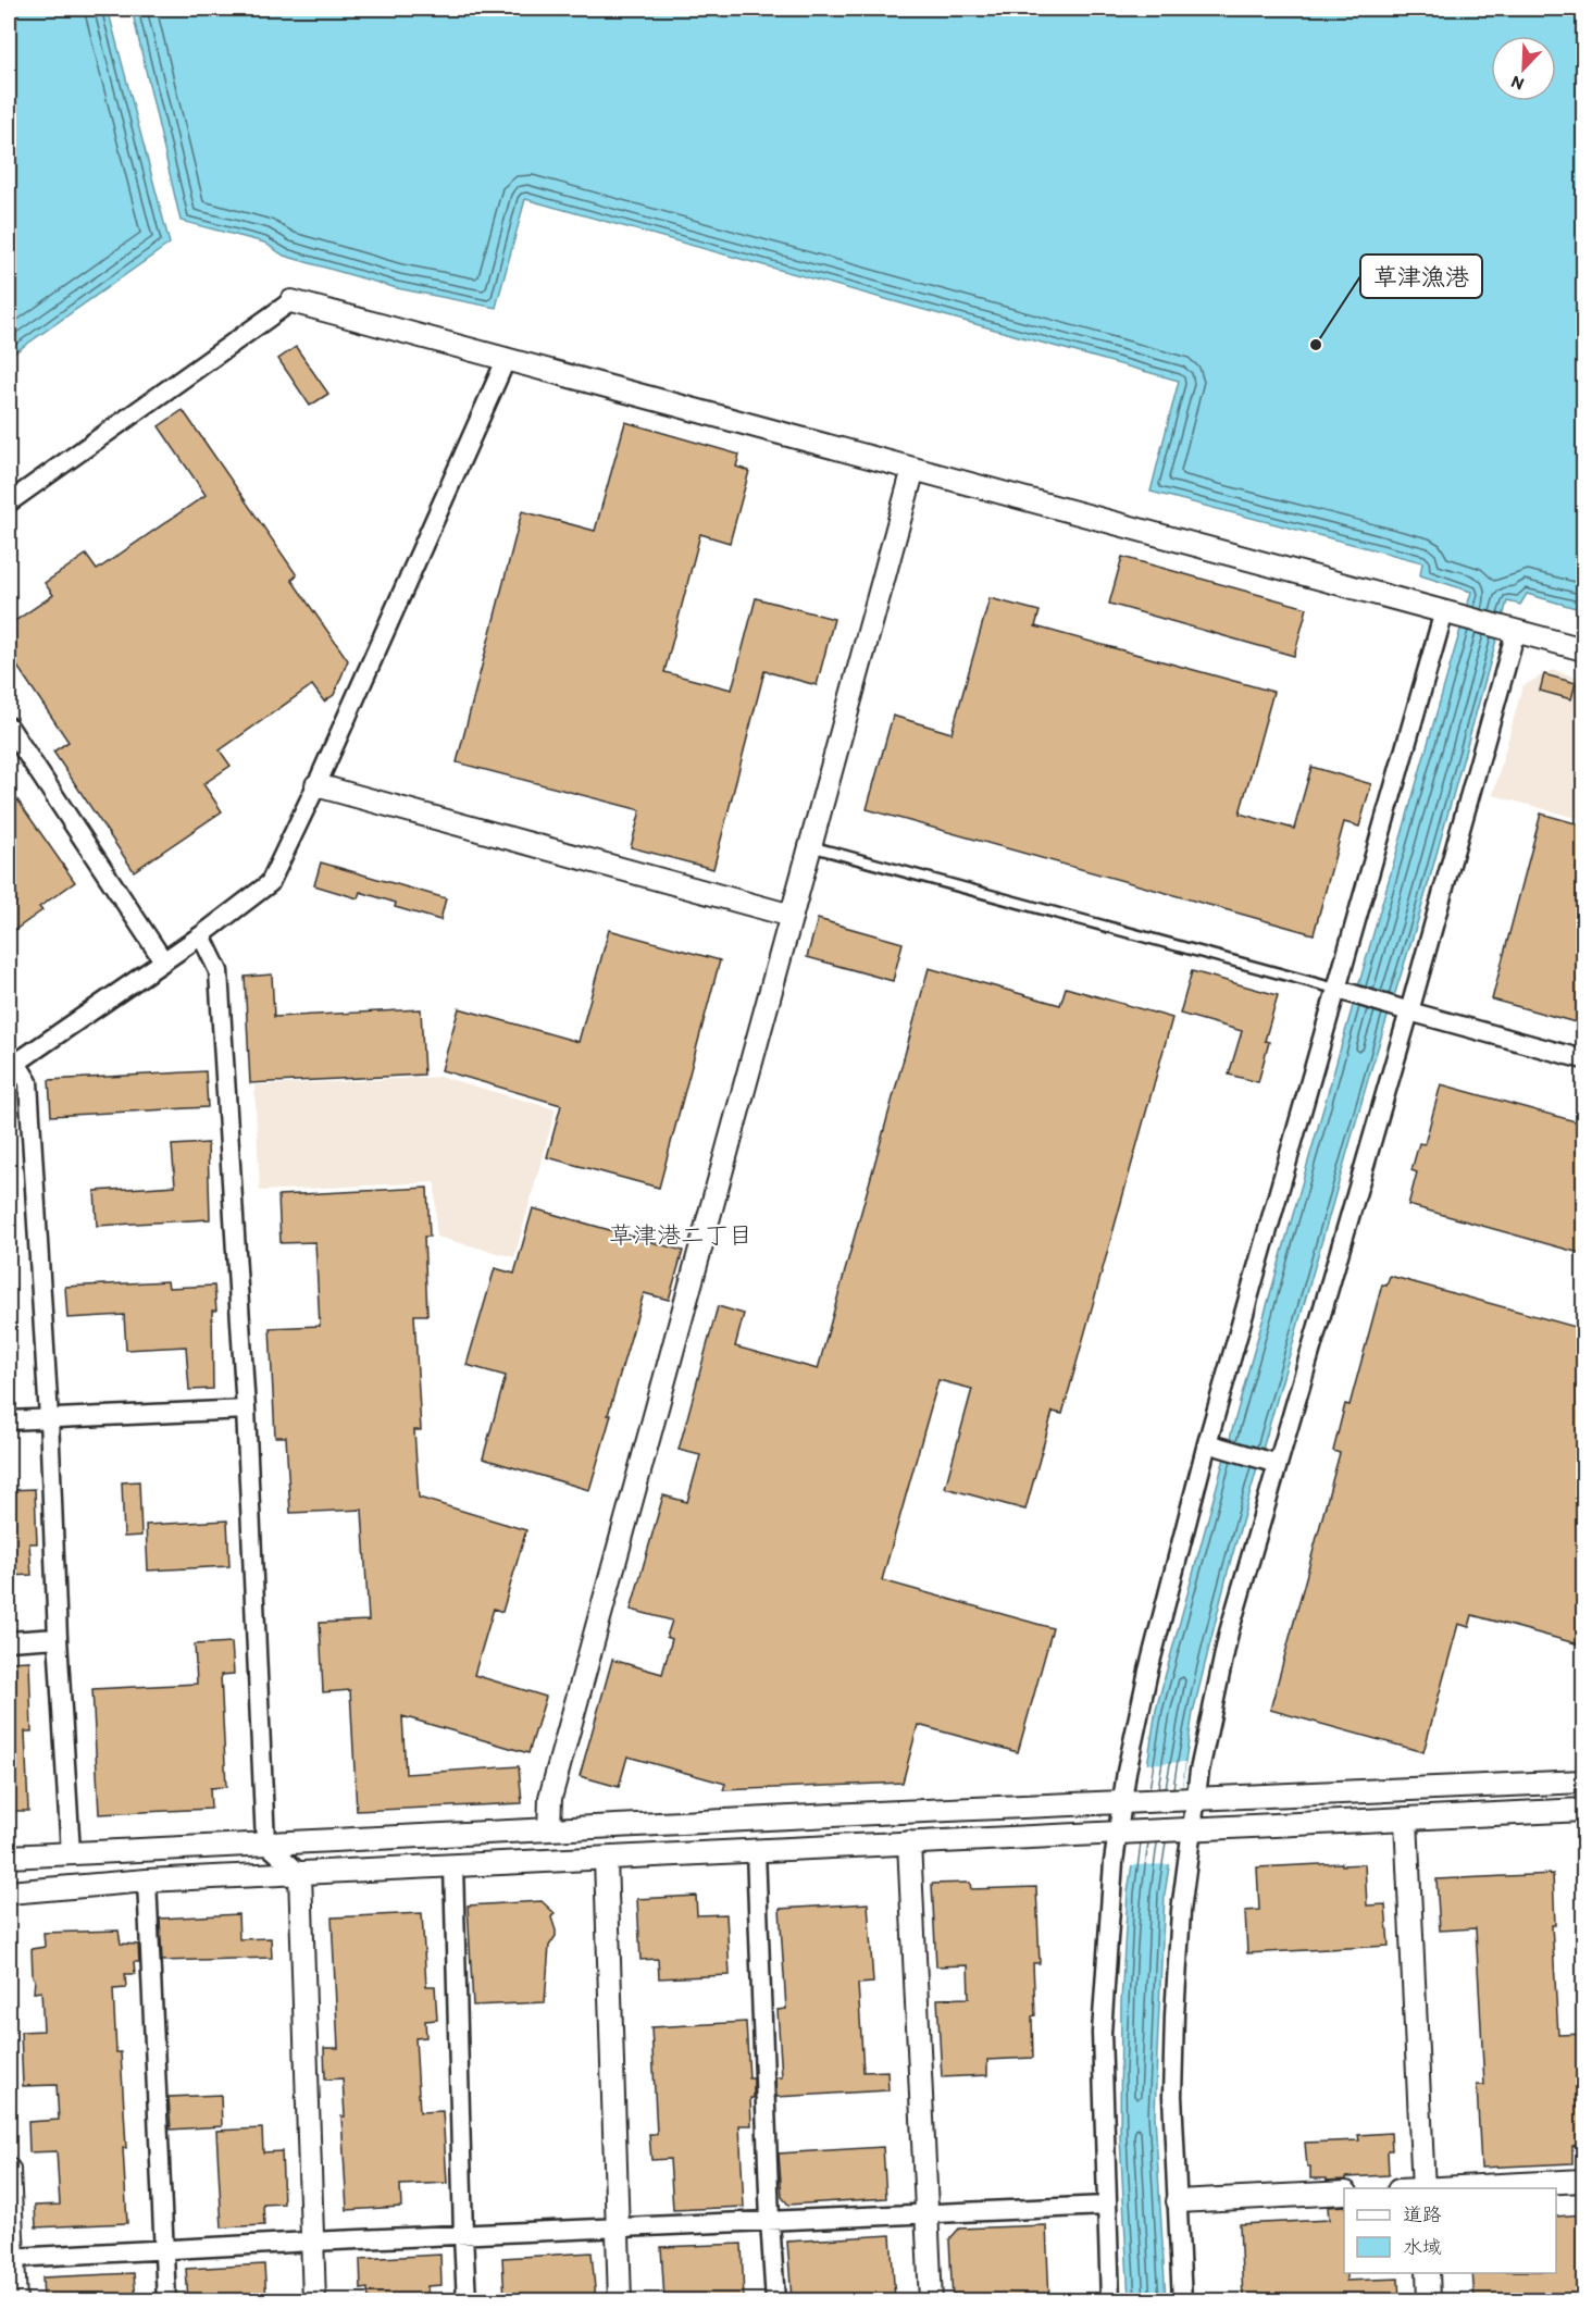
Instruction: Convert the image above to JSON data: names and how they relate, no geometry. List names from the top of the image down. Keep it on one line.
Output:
{"districts":["草津港二丁目"],"places":["草津漁港"],"legend":["道路","水域"],"north":"bottom left"}
